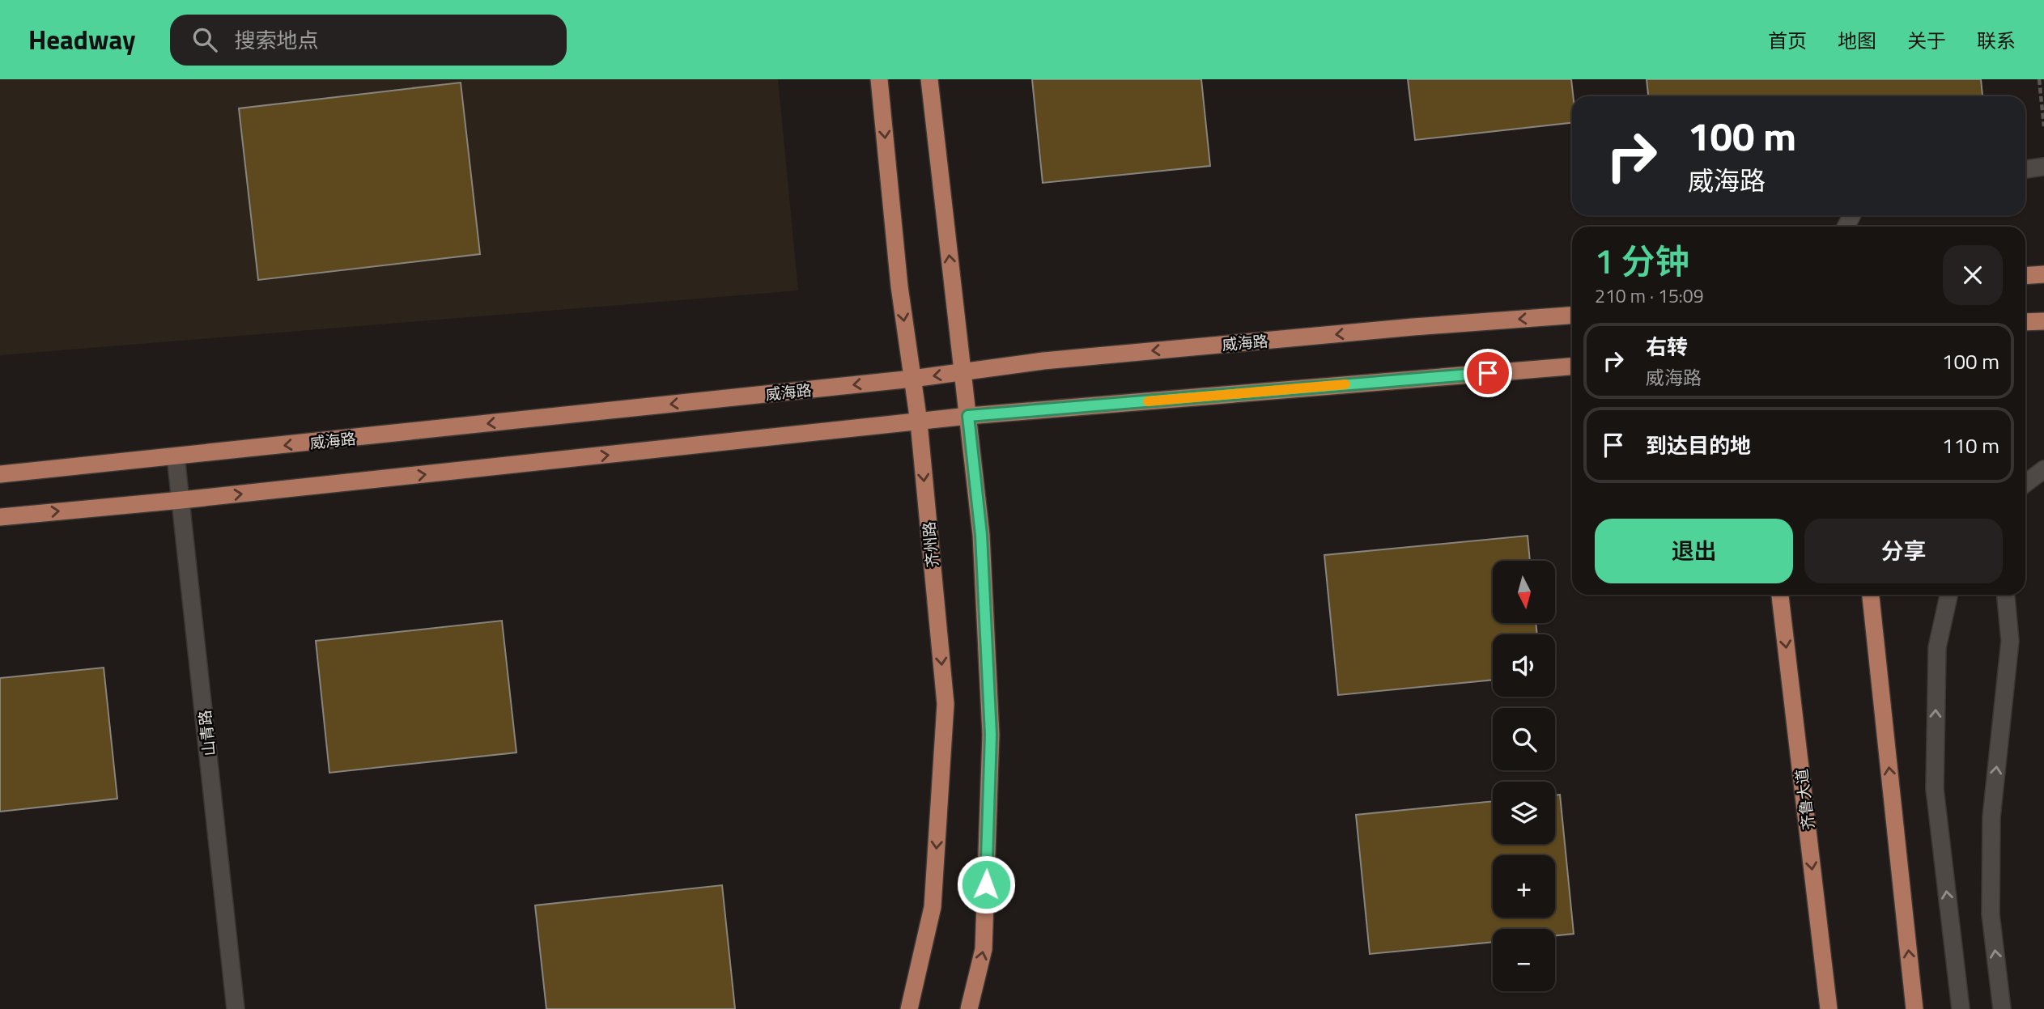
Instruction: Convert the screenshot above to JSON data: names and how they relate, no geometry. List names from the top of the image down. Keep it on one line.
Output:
{"streets":{"main road":["威海路","齐州路","齐鲁大道"],"street":["山青路"]},"crossings":[["威海路","齐州路"],["威海路","山青路"]],"north":"bottom","page":{"header":"Headway","search":"搜索地点","nav":["首页","地图","关于","联系"],"turn":["100 m","威海路"],"heading":["1 分钟","210 m · 15:09"],"list":[{"name":"右转","note":"威海路","value":"100 m"},{"name":"到达目的地","value":"110 m"}],"buttons":["退出","分享"],"map_buttons":["+","−"]}}
